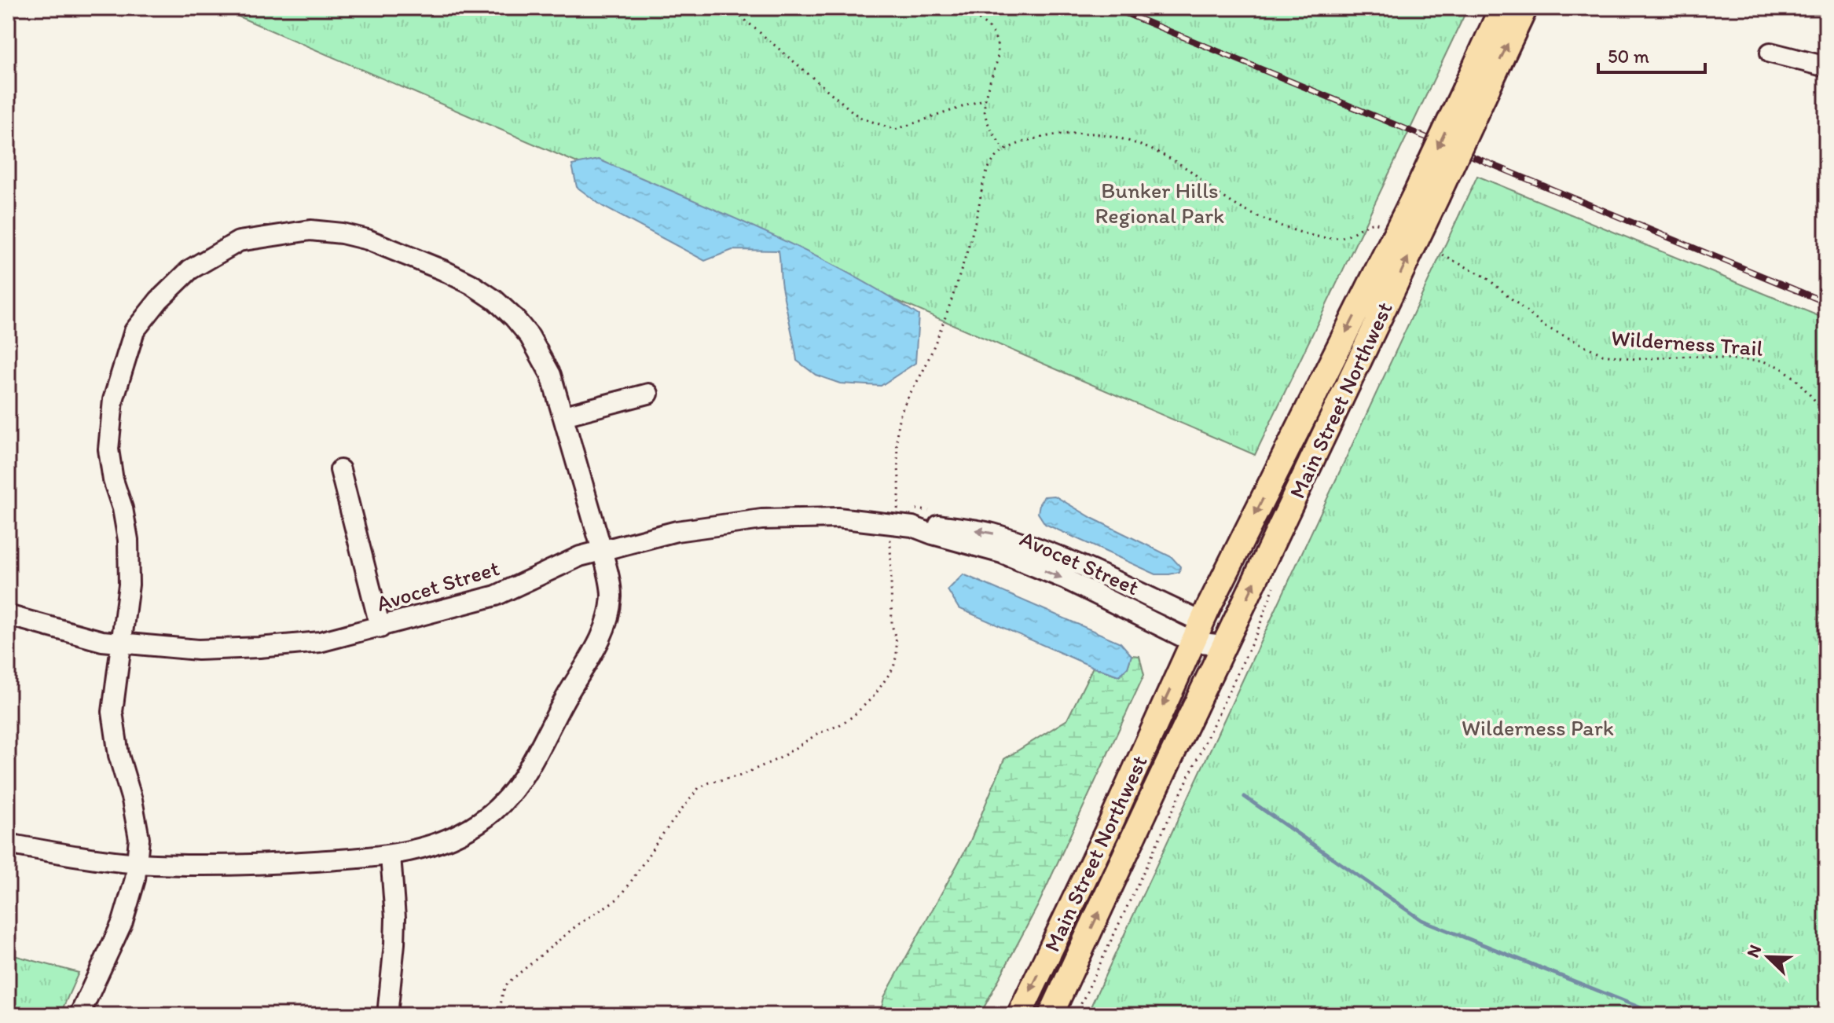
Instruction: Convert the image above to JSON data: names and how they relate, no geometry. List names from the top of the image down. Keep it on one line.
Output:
{"streets":{"main road":["Main Street Northwest"],"street":["Avocet Street"],"path":["Wilderness Trail"]},"crossings":[["Main Street Northwest","Avocet Street"]],"parks":["Bunker Hills Regional Park","Wilderness Park"],"scale_bar":"50 m","north":"top left"}
